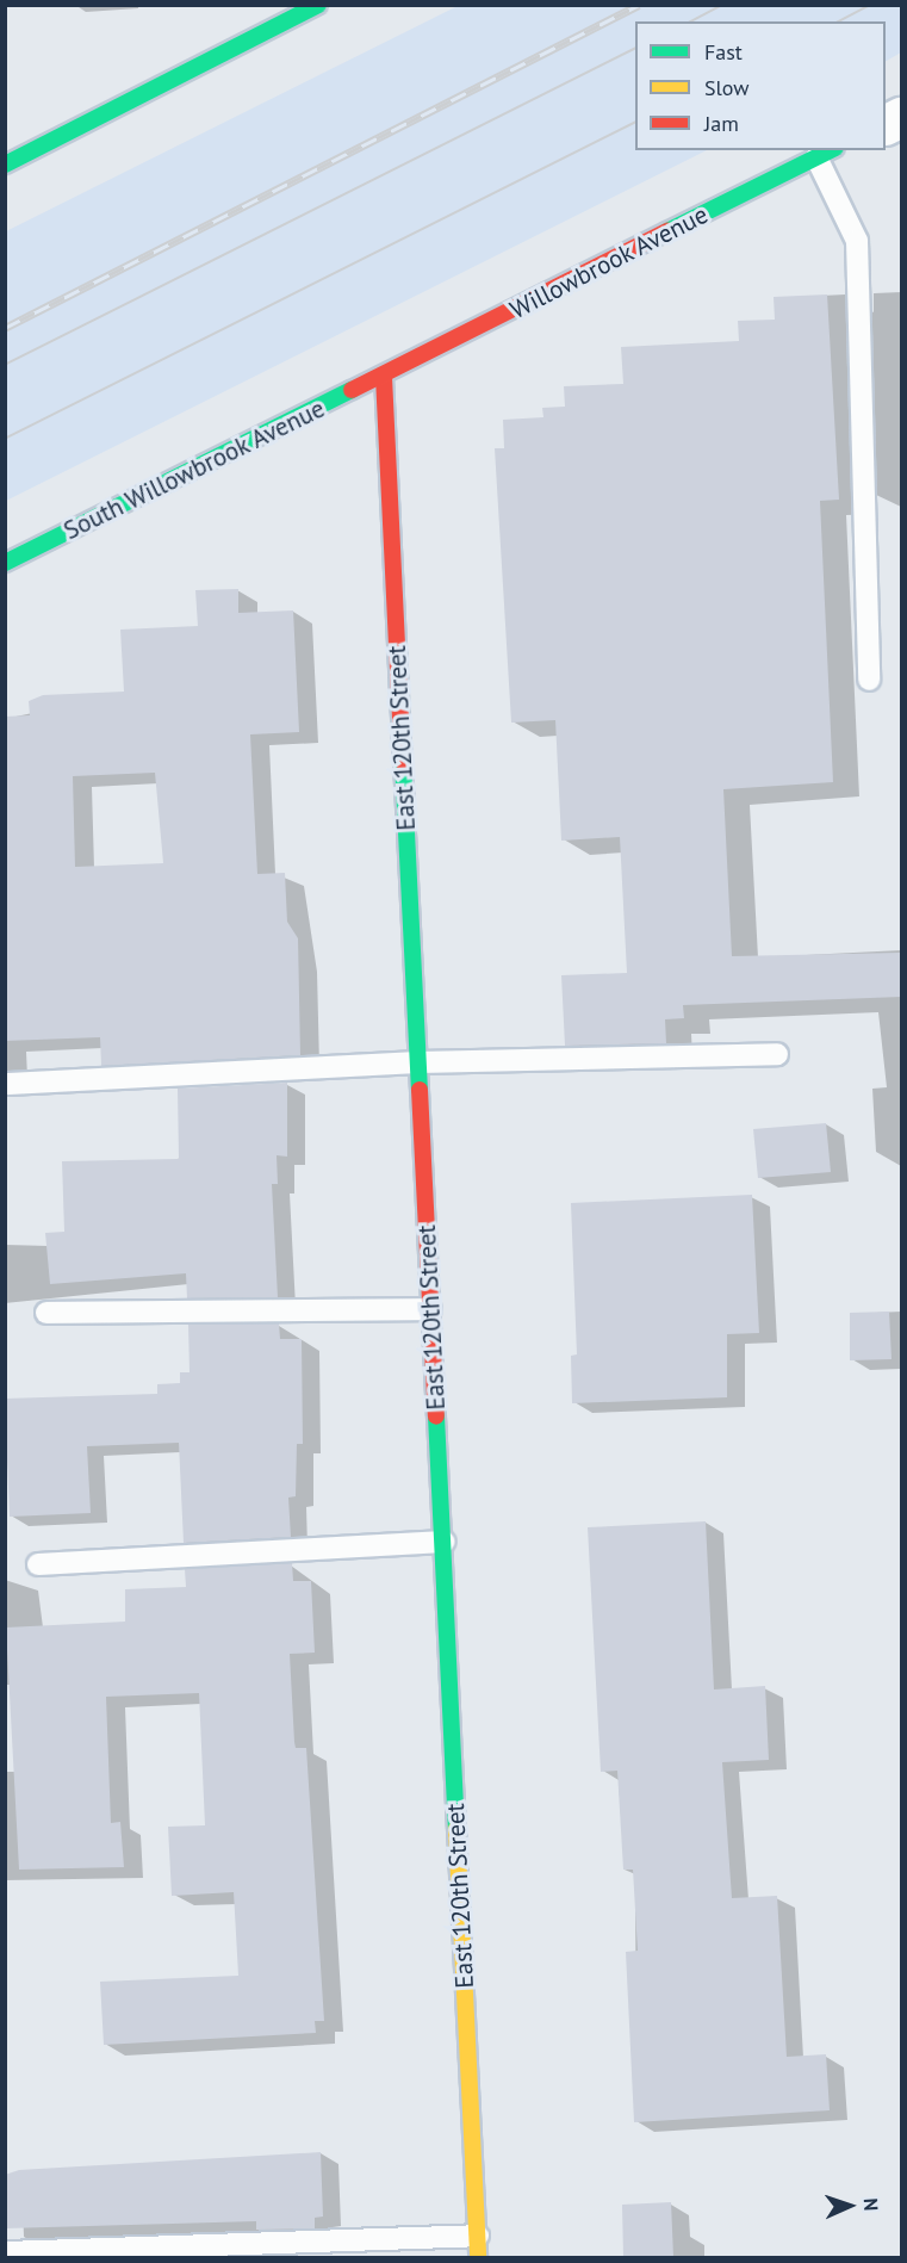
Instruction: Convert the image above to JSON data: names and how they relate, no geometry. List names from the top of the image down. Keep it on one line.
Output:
{"streets":{"street":["Willowbrook Avenue","South Willowbrook Avenue","East 120th Street"]},"crossings":[["Willowbrook Avenue","South Willowbrook Avenue"],["Willowbrook Avenue","East 120th Street"],["South Willowbrook Avenue","East 120th Street"]],"legend":["Fast","Slow","Jam"],"north":"right"}
